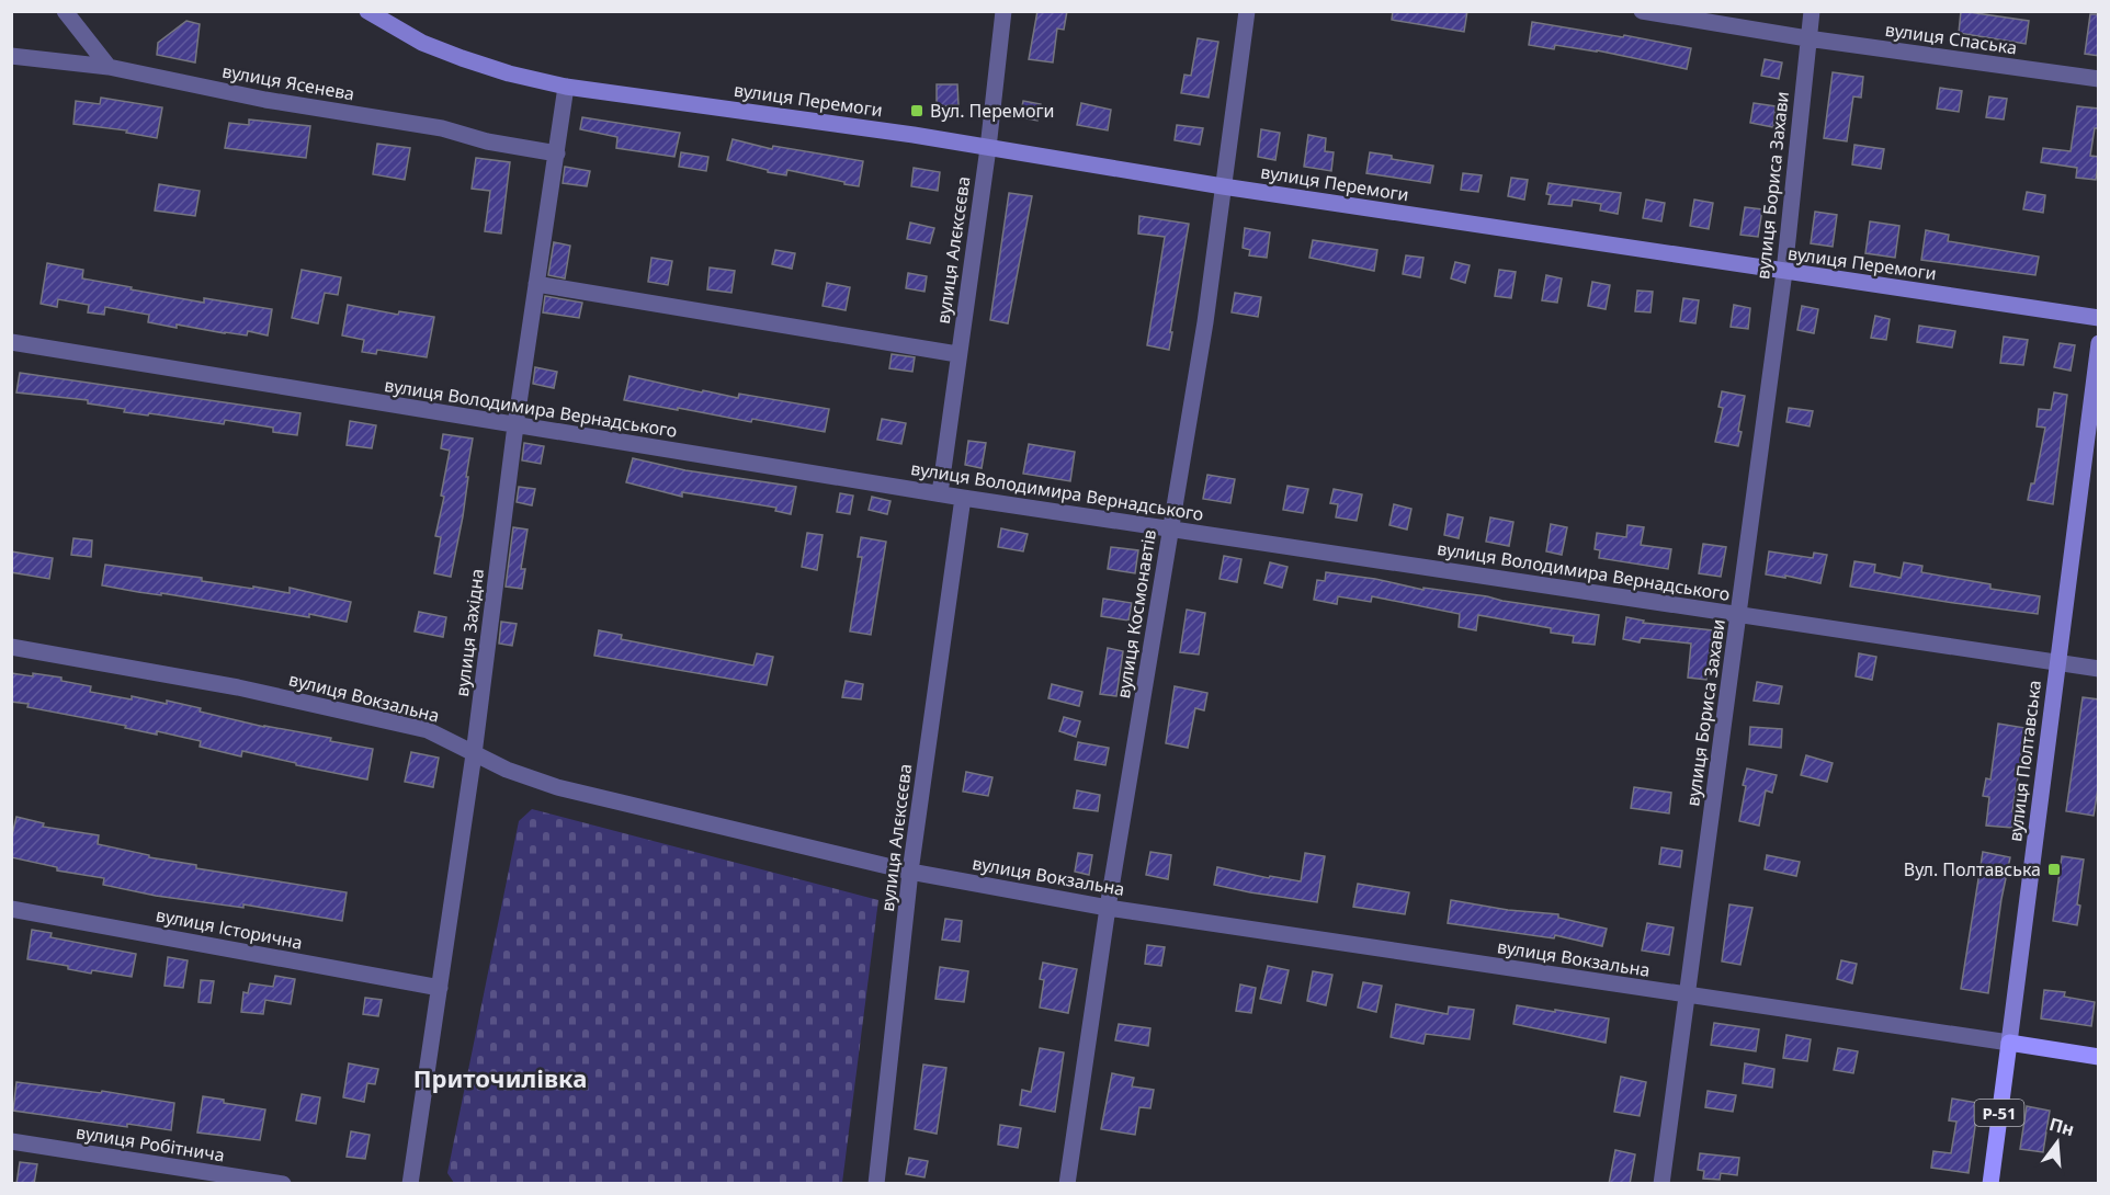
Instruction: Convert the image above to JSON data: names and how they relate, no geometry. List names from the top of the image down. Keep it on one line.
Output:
{"streets":{"main road":["вулиця Перемоги","вулиця Вокзальна","вулиця Полтавська","Р-51"],"street":["вулиця Спаська","вулиця Ясенева","вулиця Бориса Захави","вулиця Алєксєєва","вулиця Володимира Вернадського","вулиця Космонавтів","вулиця Західна","вулиця Історична","вулиця Робітнича"]},"crossings":[["вулиця Спаська","вулиця Бориса Захави"],["вулиця Ясенева","вулиця Західна"],["вулиця Перемоги","вулиця Бориса Захави"],["вулиця Перемоги","вулиця Алєксєєва"],["вулиця Перемоги","вулиця Космонавтів"],["вулиця Перемоги","вулиця Західна"],["вулиця Бориса Захави","вулиця Володимира Вернадського"],["вулиця Бориса Захави","вулиця Вокзальна"],["вулиця Алєксєєва","вулиця Володимира Вернадського"],["вулиця Алєксєєва","вулиця Вокзальна"],["вулиця Володимира Вернадського","вулиця Космонавтів"],["вулиця Володимира Вернадського","вулиця Західна"],["вулиця Володимира Вернадського","вулиця Полтавська"],["вулиця Космонавтів","вулиця Вокзальна"],["вулиця Західна","вулиця Вокзальна"],["вулиця Західна","вулиця Історична"],["вулиця Вокзальна","вулиця Полтавська"]],"districts":["Приточилівка"],"places":{"transit":["Вул. Перемоги","Вул. Полтавська"]},"north":"top"}
